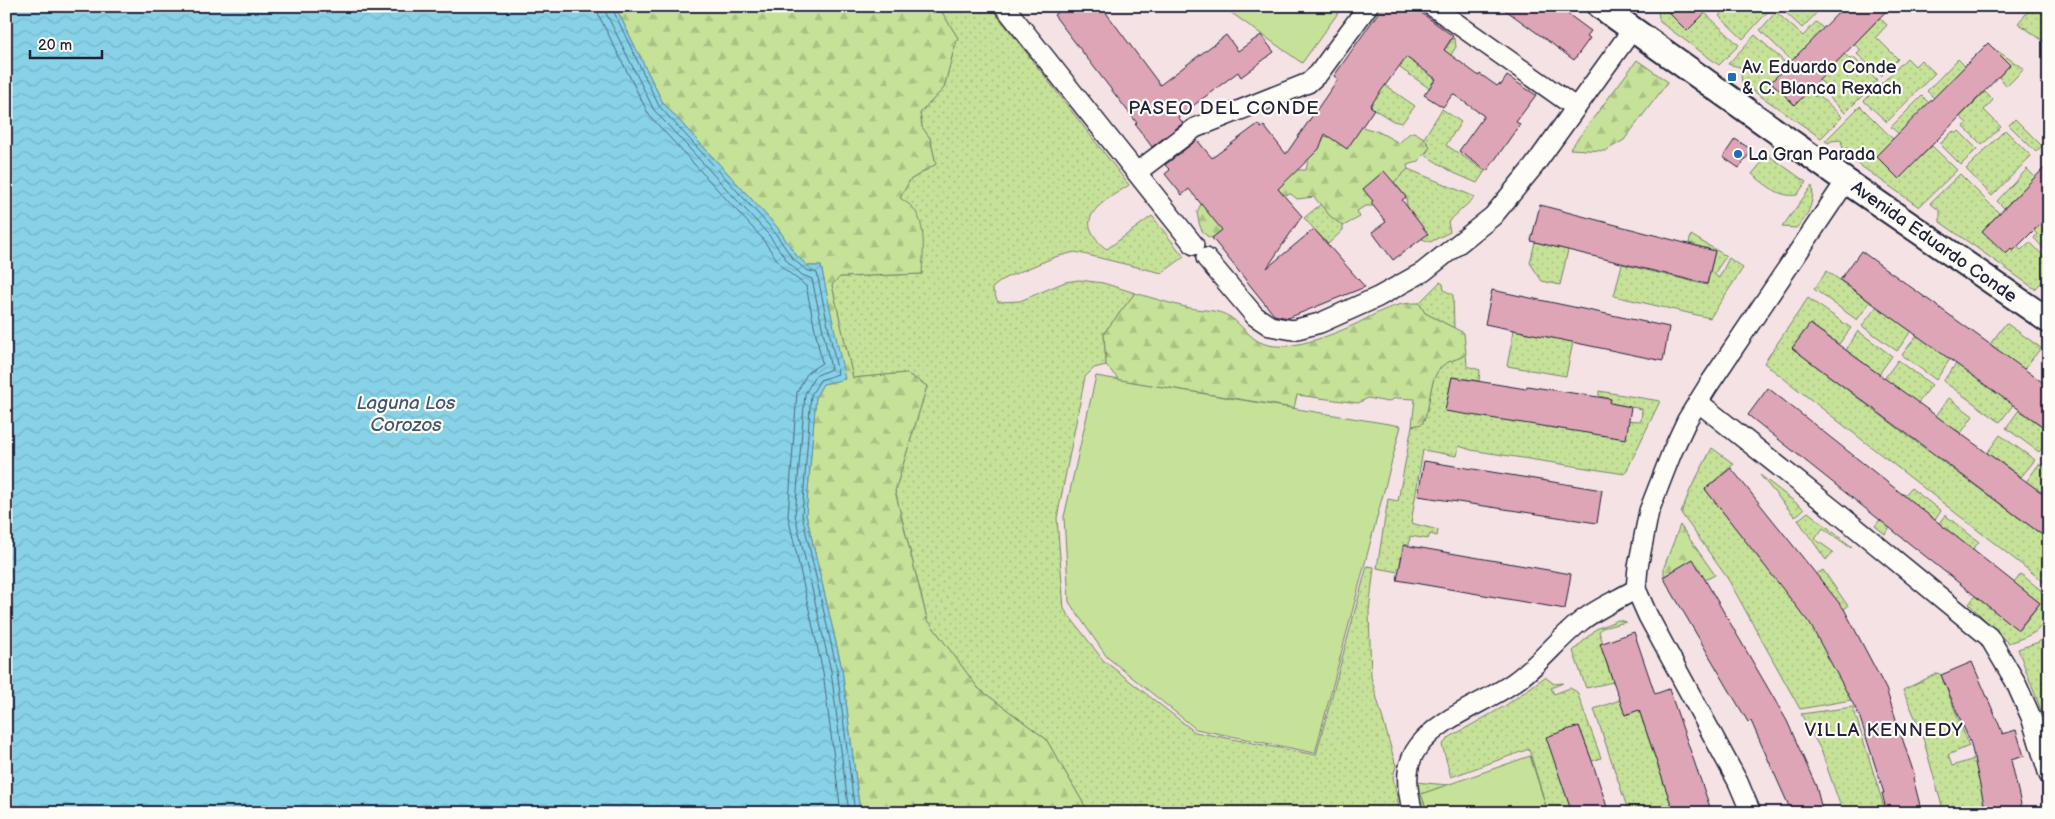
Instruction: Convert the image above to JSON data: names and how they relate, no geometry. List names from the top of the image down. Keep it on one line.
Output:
{"streets":{"street":["Avenida Eduardo Conde"]},"districts":["PASEO DEL CONDE","VILLA KENNEDY"],"water":["Laguna Los Corozos"],"places":{"transit":["Av. Eduardo Conde & C. Blanca Rexach"],"other":["La Gran Parada"]},"scale_bar":"20 m"}
